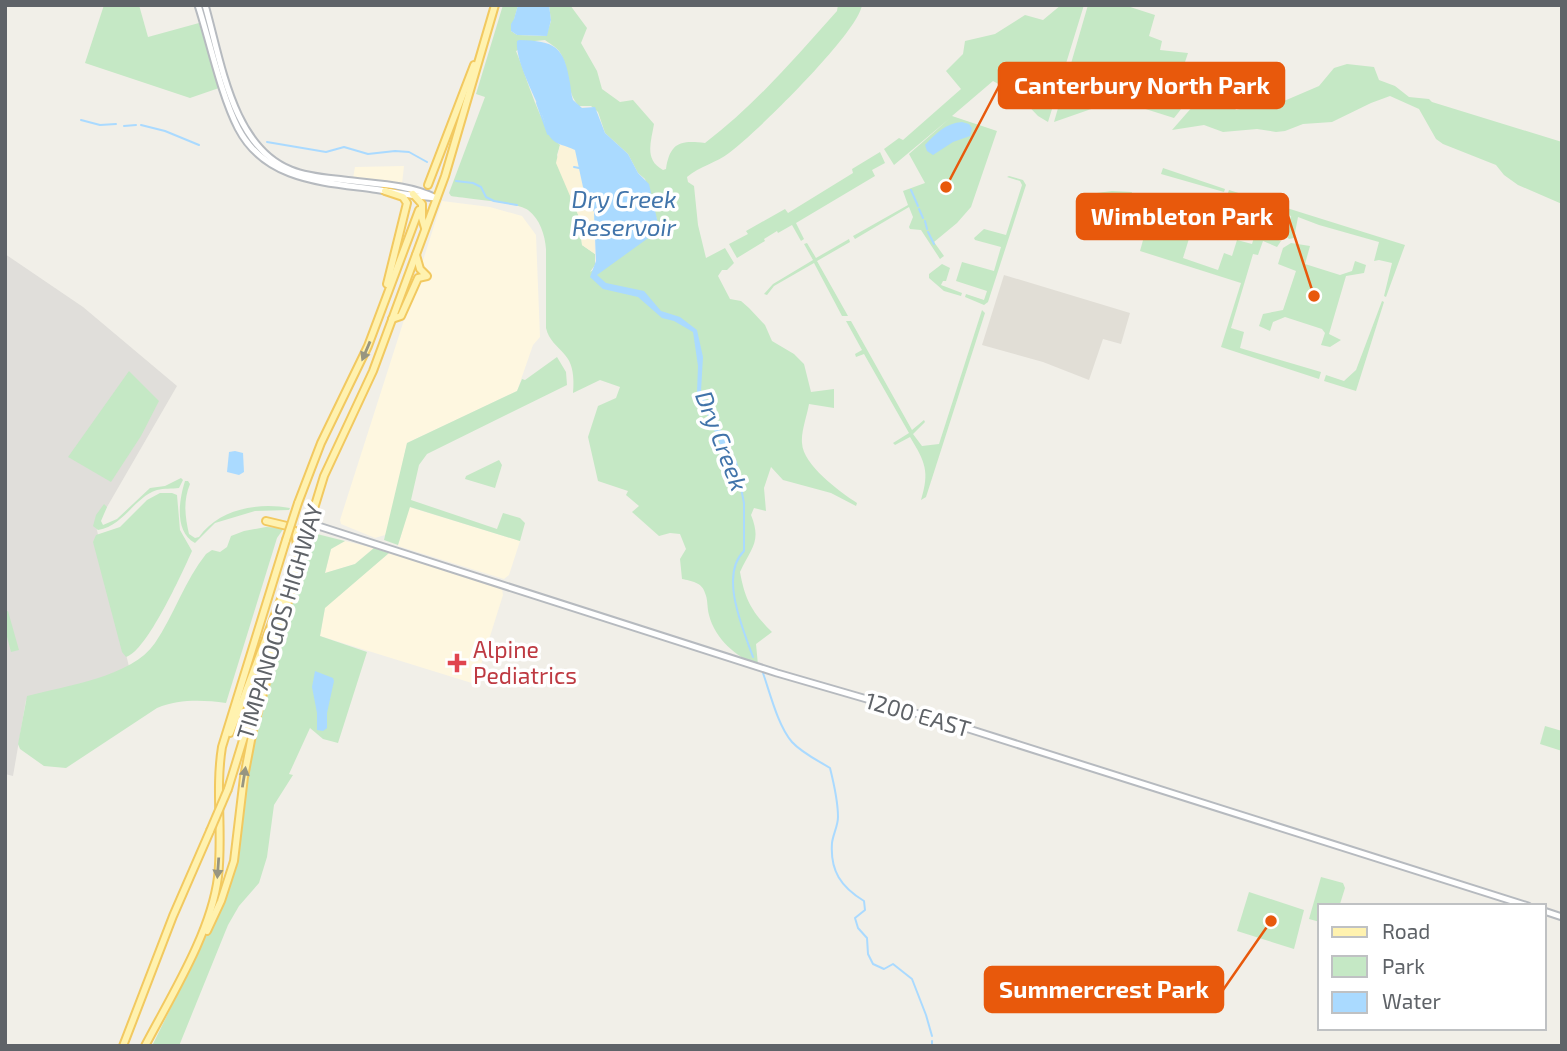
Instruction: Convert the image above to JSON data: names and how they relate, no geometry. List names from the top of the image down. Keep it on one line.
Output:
{"streets":{"main road":["TIMPANOGOS HIGHWAY","1200 EAST"]},"crossings":[["TIMPANOGOS HIGHWAY","1200 EAST"]],"water":["Dry Creek Reservoir","Dry Creek"],"places":{"other":["Canterbury North Park","Wimbleton Park","Summercrest Park"],"health":["Alpine Pediatrics"]},"legend":["Road","Park","Water"]}
